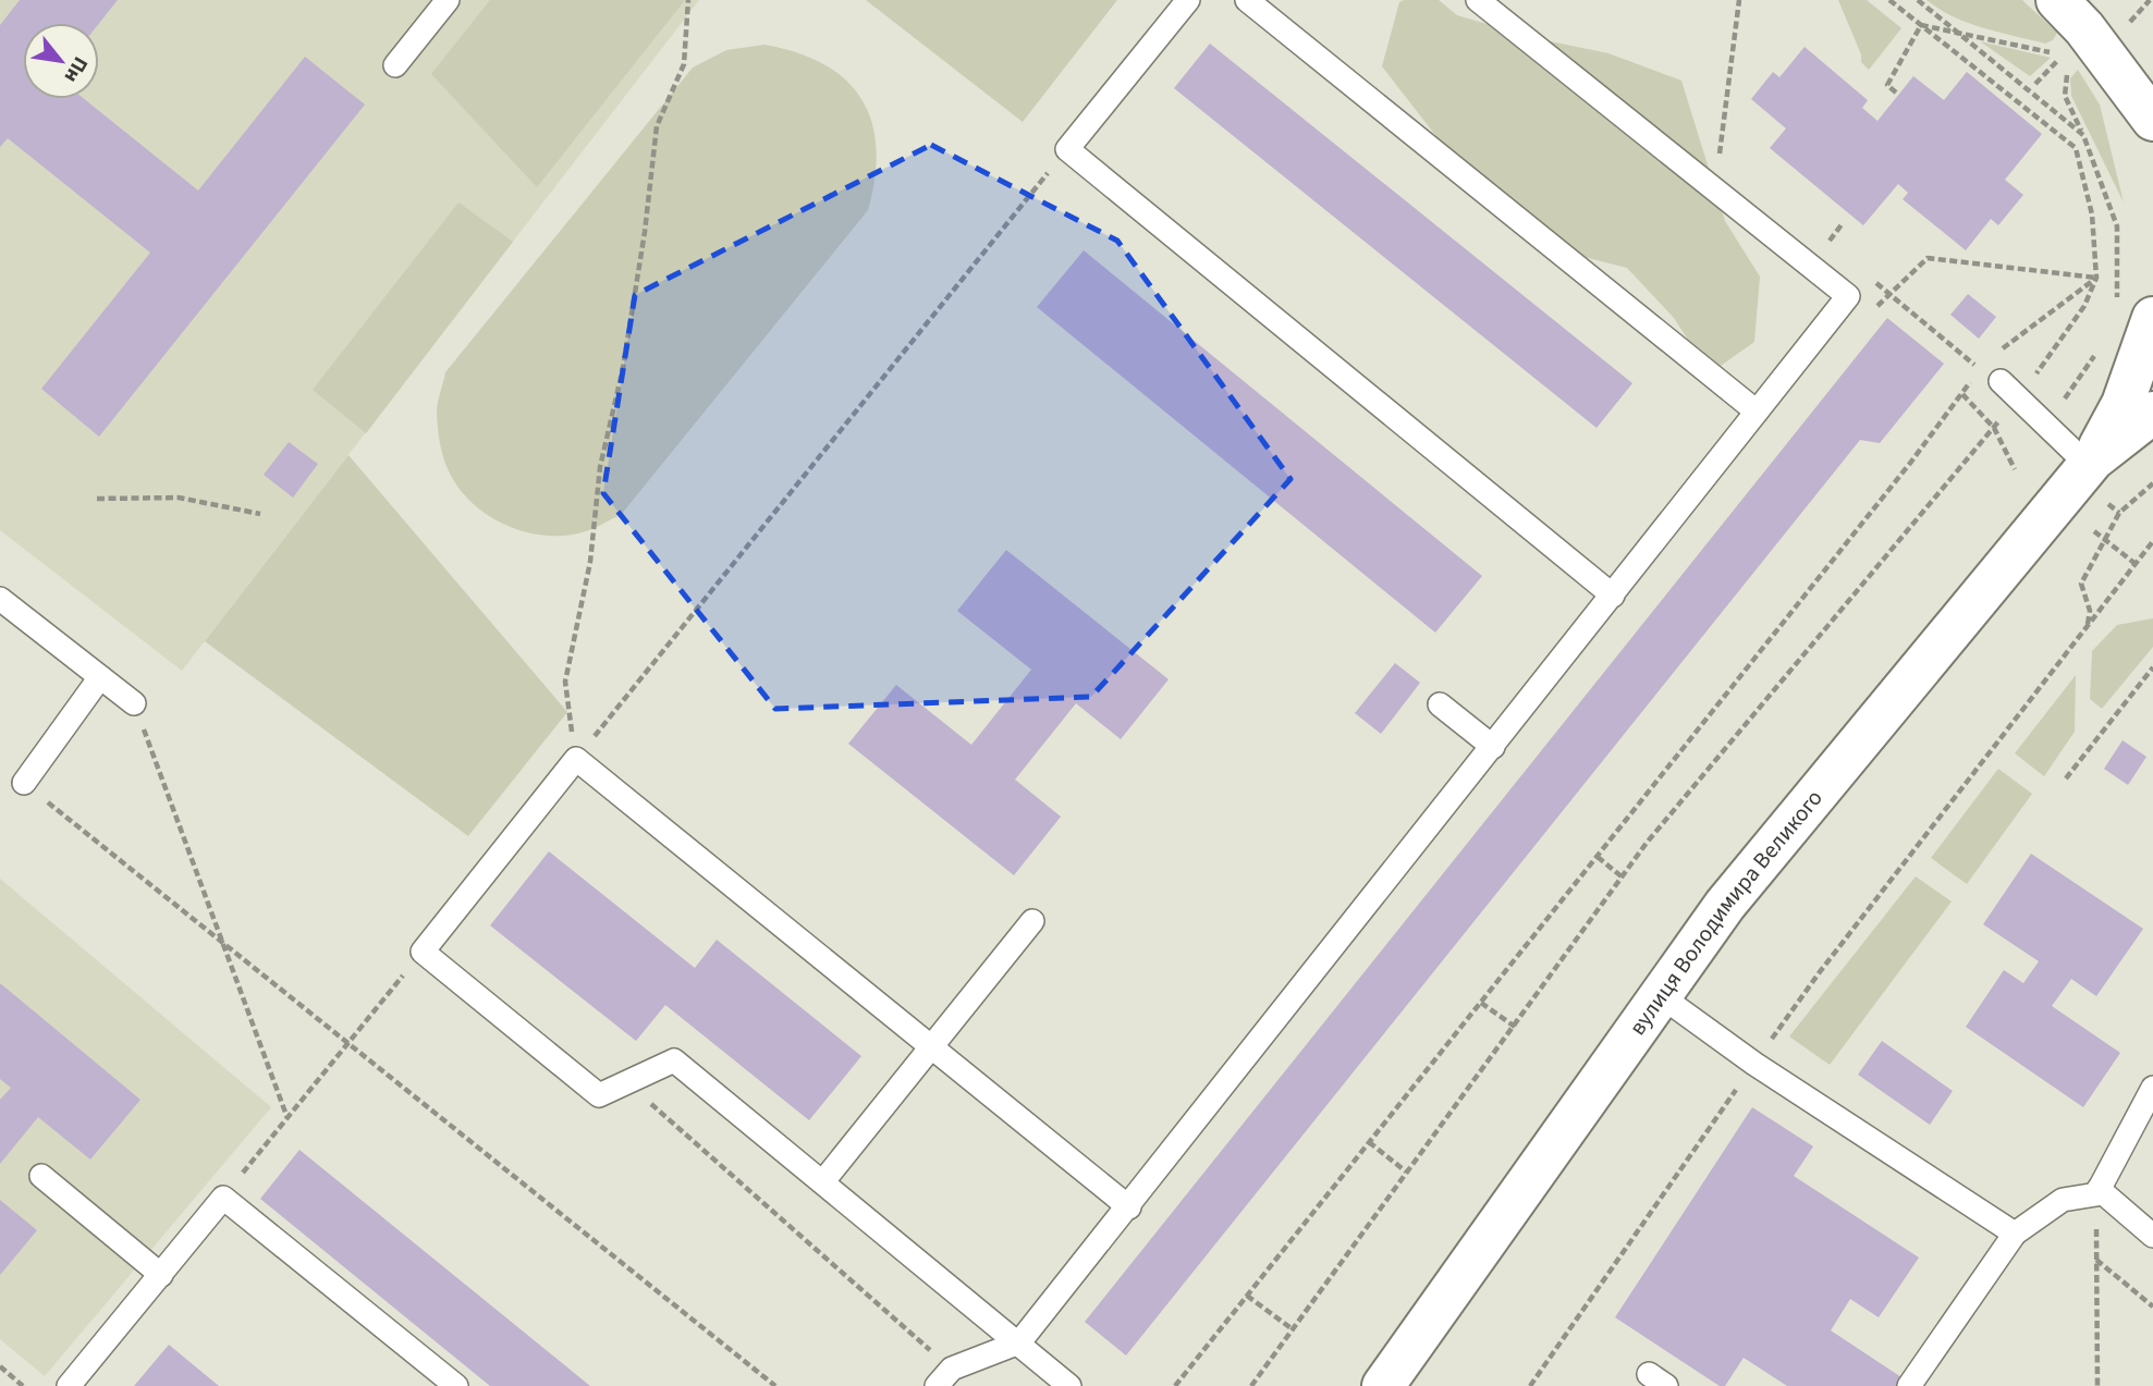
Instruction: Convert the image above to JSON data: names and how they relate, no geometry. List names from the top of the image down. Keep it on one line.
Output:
{"streets":{"main road":["вулиця Володимира Великого"]},"north":"bottom right"}
